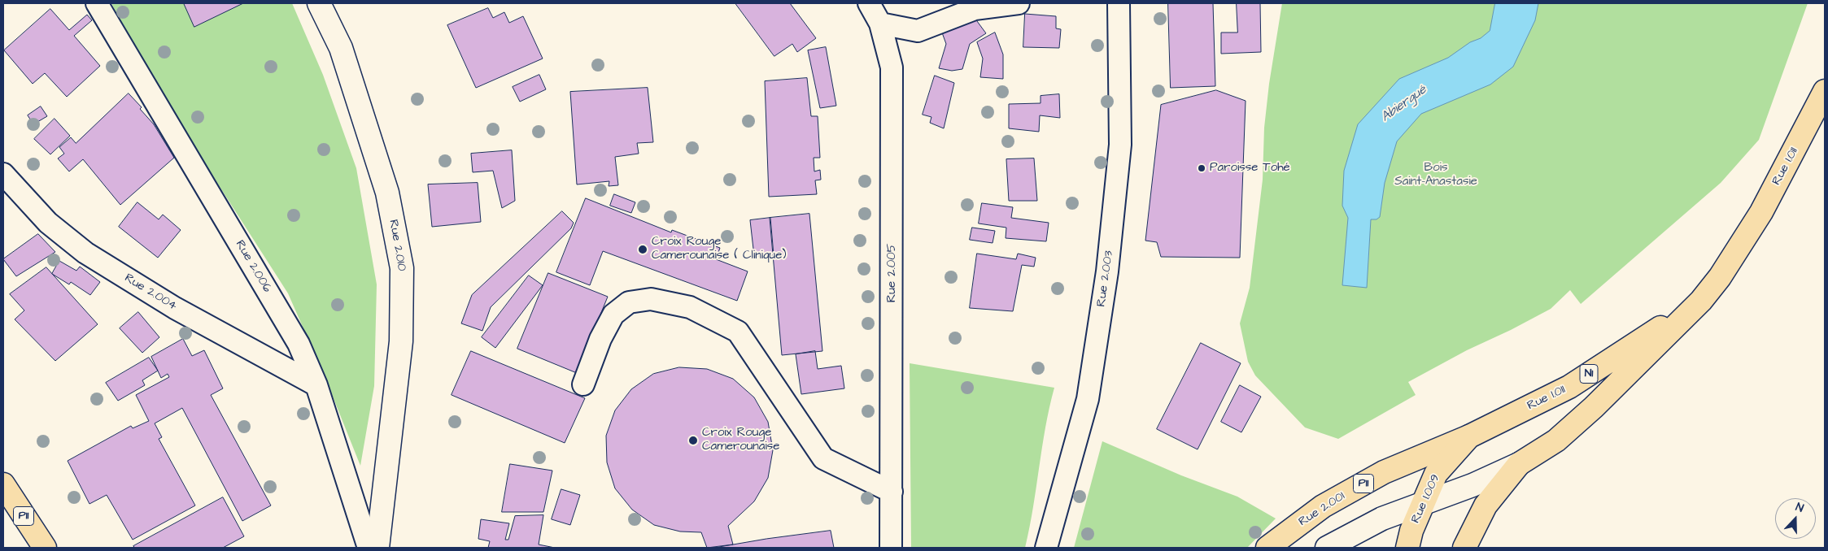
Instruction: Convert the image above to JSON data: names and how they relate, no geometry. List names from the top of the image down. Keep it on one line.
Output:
{"streets":{"main road":["Rue 1.011","Rue 2.010","N1","P11","Rue 1.009","Rue 2.001"],"street":["Rue 2.006","Rue 2.005","Rue 2.003","Rue 2.004"]},"crossings":[["Rue 1.011","N1"],["Rue 1.011","Rue 1.009"],["Rue 1.011","Rue 2.001"],["Rue 2.006","Rue 2.004"],["Rue 1.009","Rue 2.001"]],"water":["Abiergué"],"parks":["Bois Saint-Anastasie"],"places":["Paroisse Tohé","Croix Rouge Camerounaise ( Clinique)","Croix Rouge Camerounaise"],"north":"top"}
